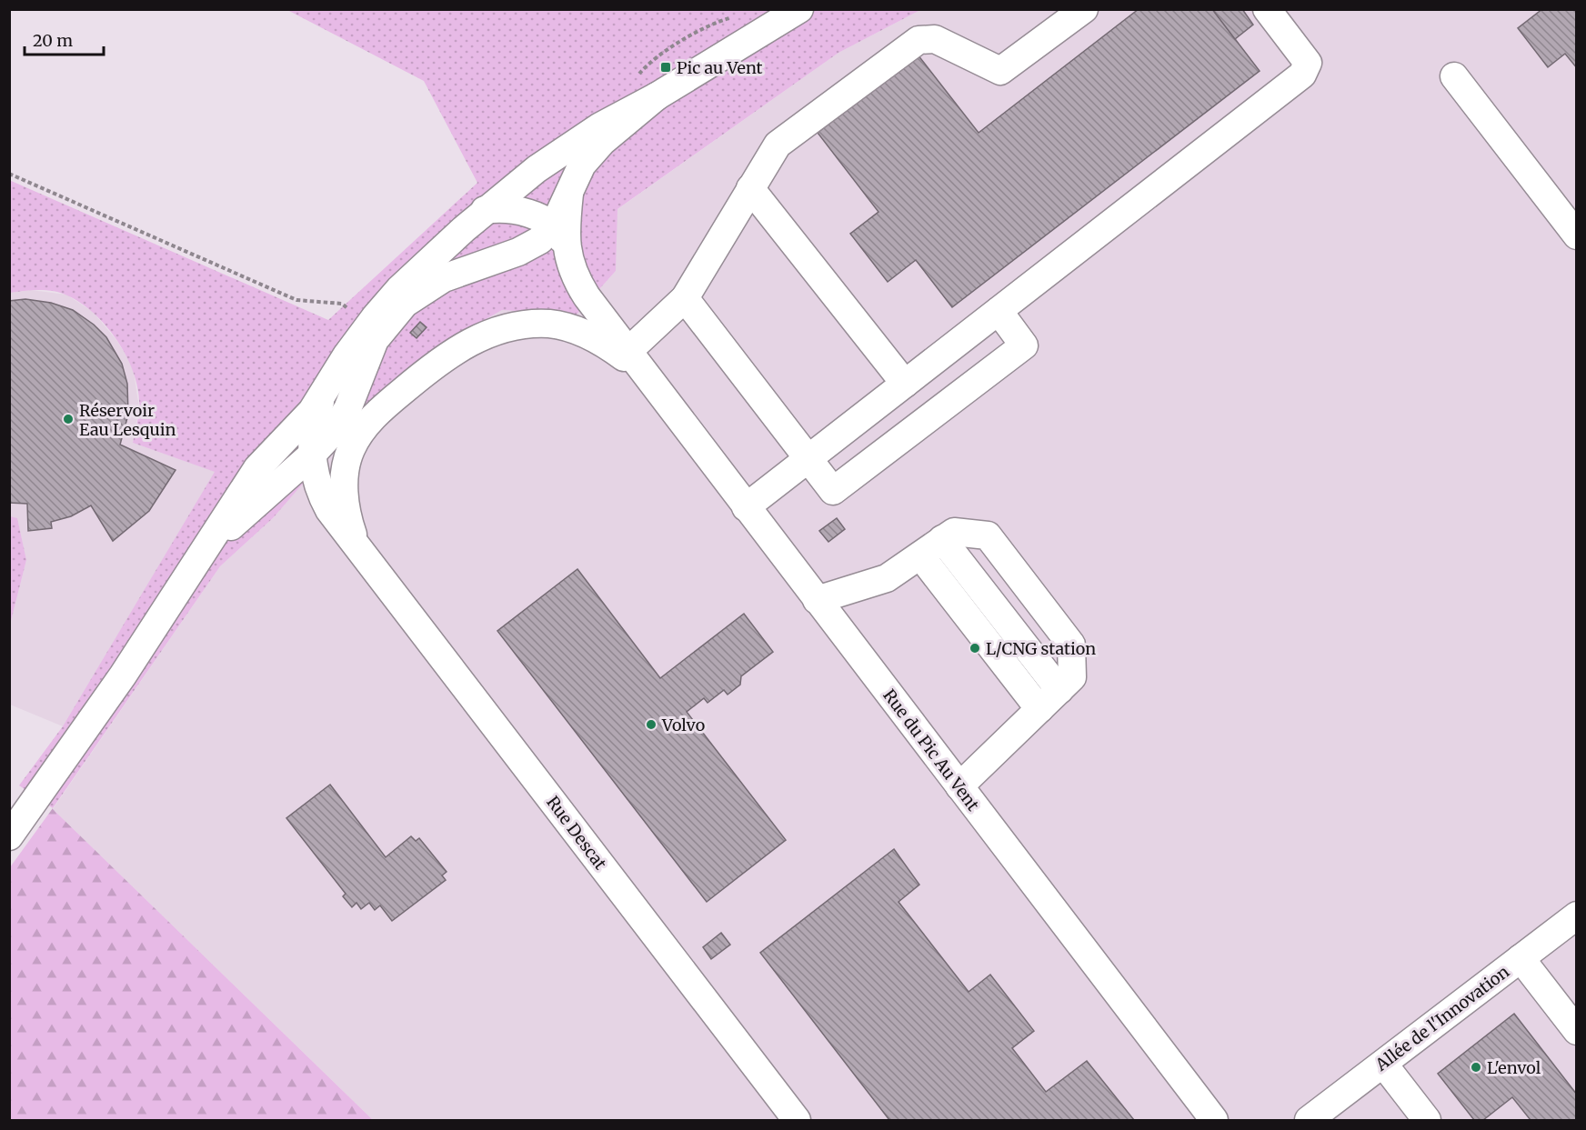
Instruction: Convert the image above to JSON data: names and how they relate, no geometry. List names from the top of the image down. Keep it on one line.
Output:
{"streets":{"street":["Rue du Pic Au Vent","Rue Descat","Allée de l'Innovation"]},"crossings":[["Rue du Pic Au Vent","Rue Descat"]],"places":{"transit":["Pic au Vent"],"other":["Réservoir Eau Lesquin","L/CNG station","Volvo","L'envol"]},"scale_bar":"20 m"}
